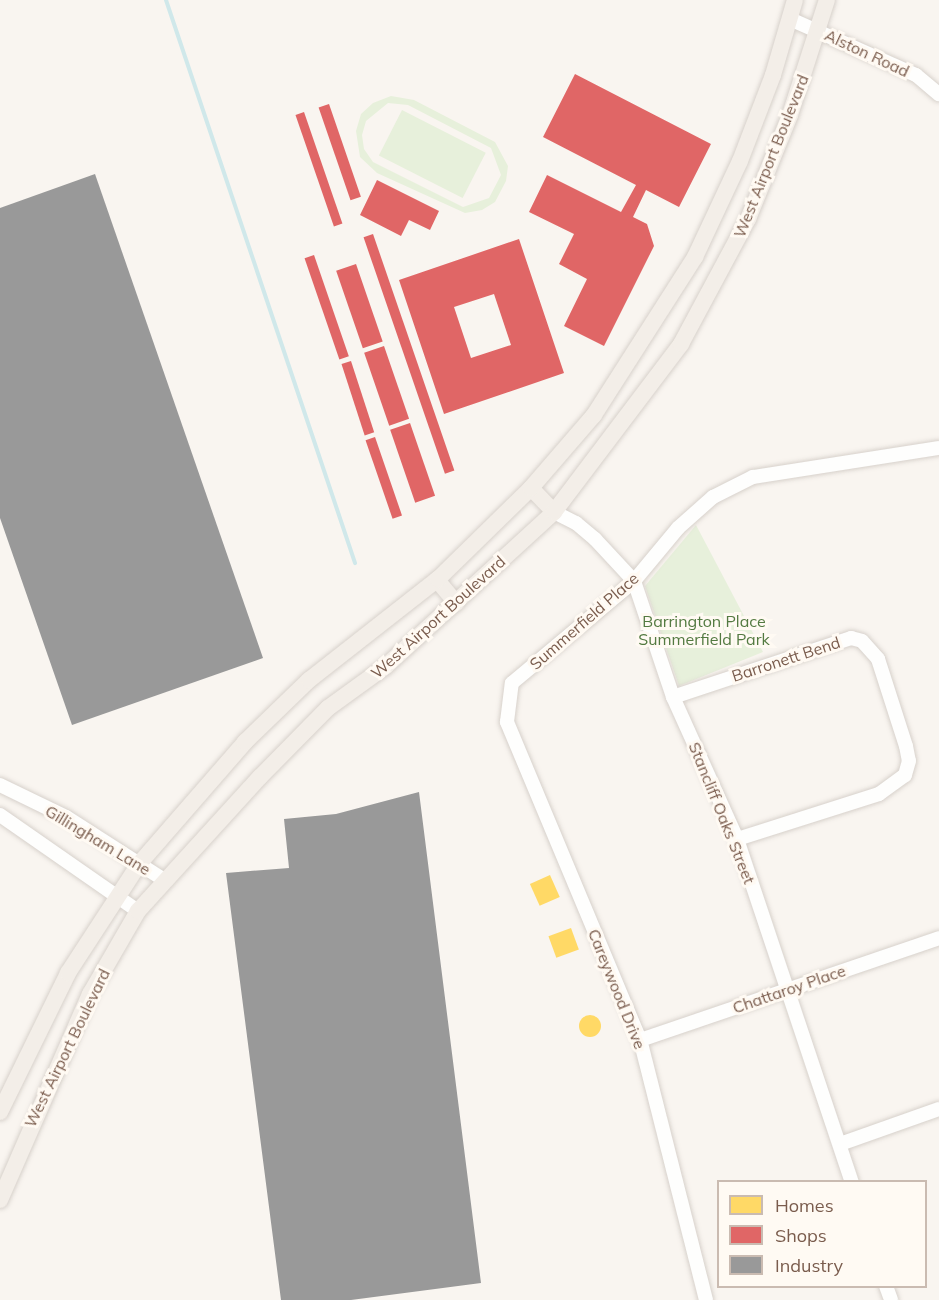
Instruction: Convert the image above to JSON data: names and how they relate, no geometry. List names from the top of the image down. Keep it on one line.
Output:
{"streets":{"main road":["West Airport Boulevard"],"street":["Alston Road","Summerfield Place","Barronett Bend","Stancliff Oaks Street","Gillingham Lane","Careywood Drive","Chattaroy Place"]},"crossings":[["Alston Road","West Airport Boulevard"],["West Airport Boulevard","Stancliff Oaks Street"],["West Airport Boulevard","Gillingham Lane"],["Summerfield Place","Stancliff Oaks Street"],["Summerfield Place","Careywood Drive"],["Barronett Bend","Stancliff Oaks Street"],["Stancliff Oaks Street","Chattaroy Place"],["Careywood Drive","Chattaroy Place"]],"parks":["Barrington Place Summerfield Park"],"legend":["Homes","Shops","Industry"]}
